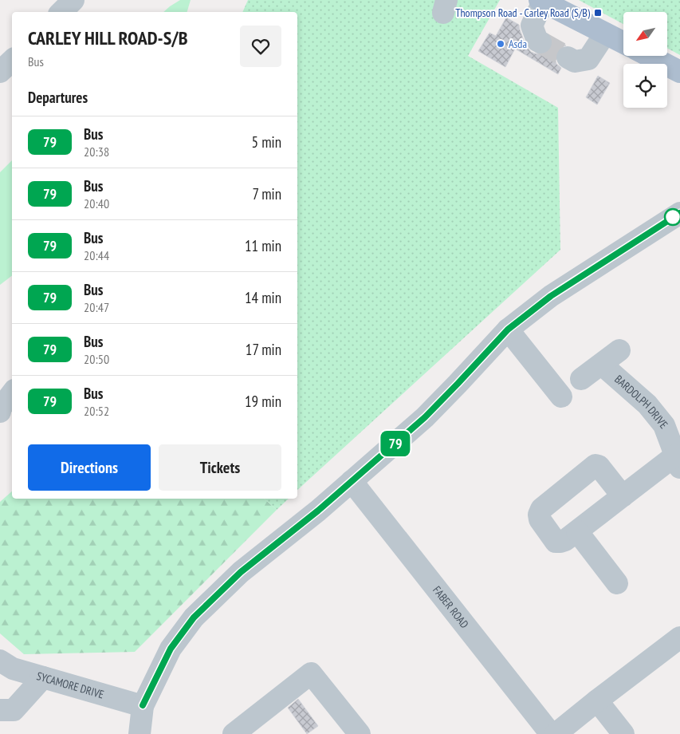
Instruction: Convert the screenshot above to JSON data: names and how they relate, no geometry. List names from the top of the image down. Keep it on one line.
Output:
{"streets":{"street":["BARDOLPH DRIVE","FABER ROAD","SYCAMORE DRIVE"]},"places":{"transit":["Thompson Road - Carley Road (S/B)"],"other":["Asda"]},"lines":["bus line 79"],"north":"bottom left","page":{"on_map":"79","heading":[["CARLEY HILL ROAD-S/B","Bus"],"Departures"],"list":[{"mark":"79","name":"Bus","note":"20:38","value":"5 min"},{"mark":"79","name":"Bus","note":"20:40","value":"7 min"},{"mark":"79","name":"Bus","note":"20:44","value":"11 min"},{"mark":"79","name":"Bus","note":"20:47","value":"14 min"},{"mark":"79","name":"Bus","note":"20:50","value":"17 min"},{"mark":"79","name":"Bus","note":"20:52","value":"19 min"}],"buttons":["Directions","Tickets"]}}
